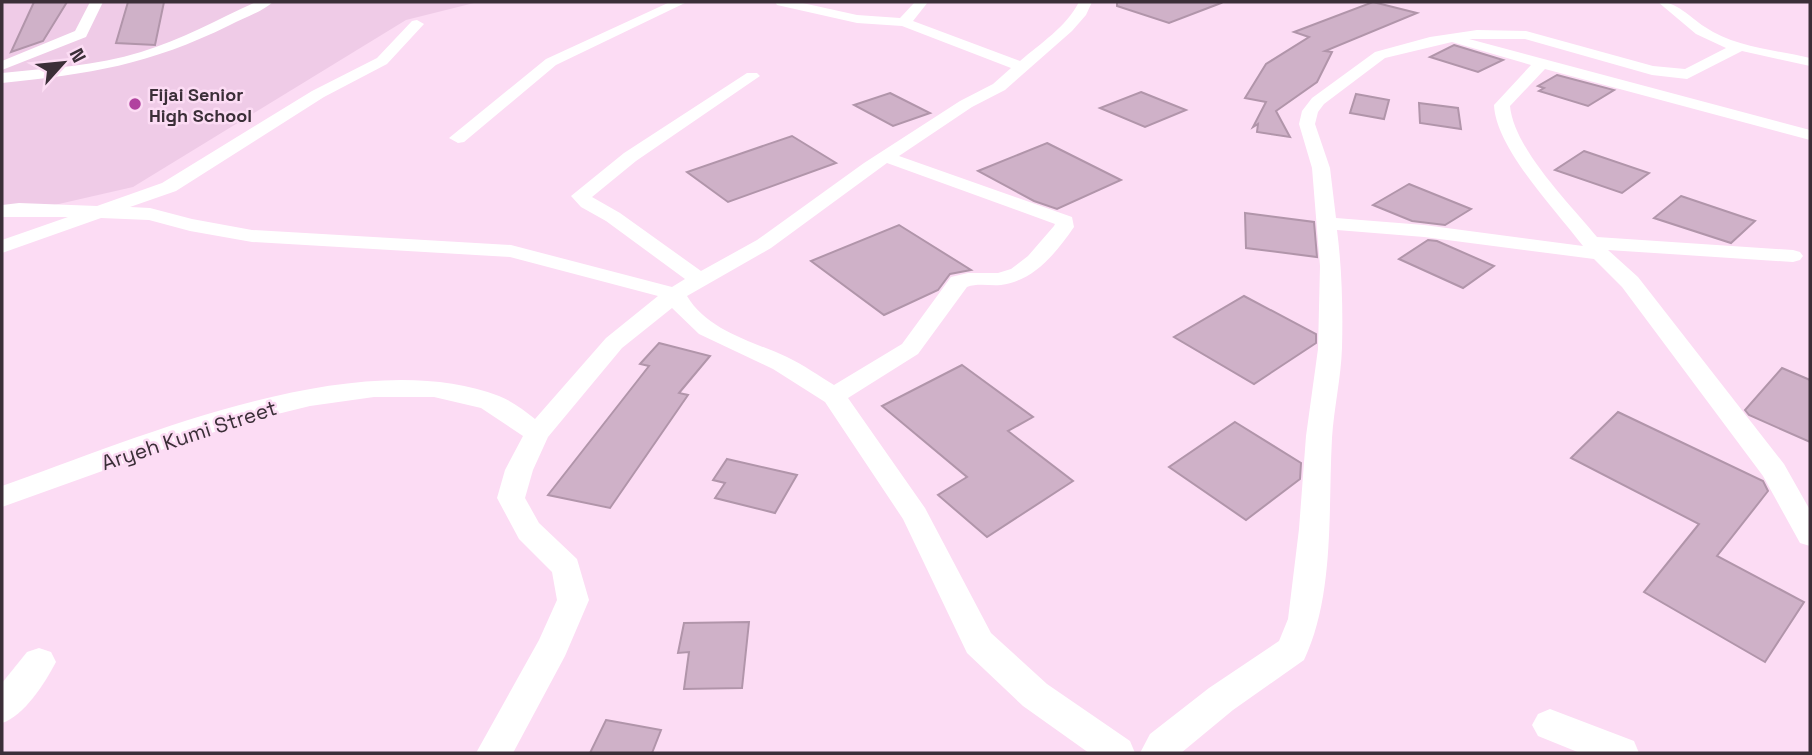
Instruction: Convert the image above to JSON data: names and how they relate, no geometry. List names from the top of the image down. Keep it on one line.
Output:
{"streets":{"street":["Aryeh Kumi Street"]},"places":["Fijai Senior High School"],"north":"top right"}
